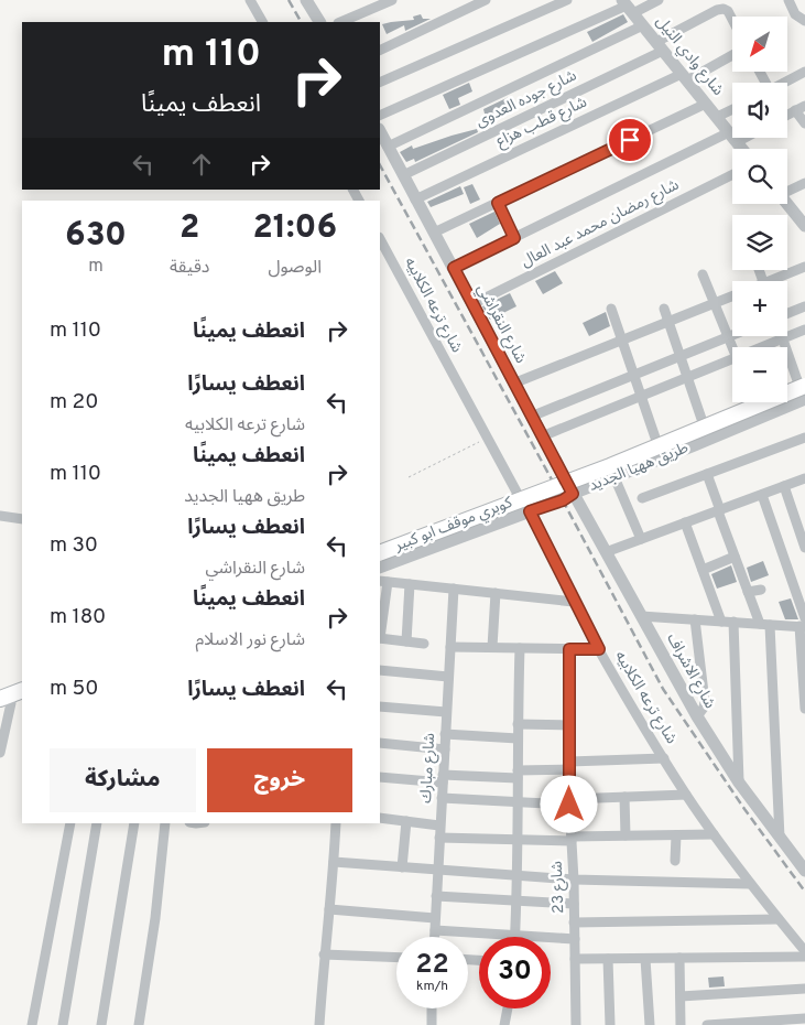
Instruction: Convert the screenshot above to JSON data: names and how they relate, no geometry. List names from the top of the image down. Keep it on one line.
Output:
{"streets":{"main road":["كوبري موقف ابو كبير"],"street":["شارع وادي النيل","شارع جوده العدوى","شارع قطب هزاع","شارع رمضان محمد عبد العال","شارع ترعه الكلابيه","شارع النقراشي","طريق ههيا الجديد","شارع الاشراف","شارع مبارك","شارع 23"]},"crossings":[["شارع وادي النيل","شارع جوده العدوى"],["شارع وادي النيل","شارع قطب هزاع"],["شارع جوده العدوى","شارع النقراشي"],["شارع قطب هزاع","شارع النقراشي"],["شارع رمضان محمد عبد العال","شارع النقراشي"],["شارع ترعه الكلابيه","طريق ههيا الجديد"],["شارع النقراشي","طريق ههيا الجديد"],["شارع النقراشي","شارع الاشراف"],["طريق ههيا الجديد","كوبري موقف ابو كبير"],["طريق ههيا الجديد","شارع الاشراف"]],"north":"bottom left","page":{"map_buttons":["+","−"],"turn":["110 m","انعطف يمينًا"],"eta":["21:06","الوصول","2","دقيقة","630","m"],"list":[{"name":"انعطف يمينًا","value":"110 m"},{"name":"انعطف يسارًا","note":"شارع ترعه الكلابيه","value":"20 m"},{"name":"انعطف يمينًا","note":"طريق ههيا الجديد","value":"110 m"},{"name":"انعطف يسارًا","note":"شارع النقراشي","value":"30 m"},{"name":"انعطف يمينًا","note":"شارع نور الاسلام","value":"180 m"},{"name":"انعطف يسارًا","value":"50 m"}],"buttons":["خروج","مشاركة"],"speed":"22 km/h","limit":"30"}}
